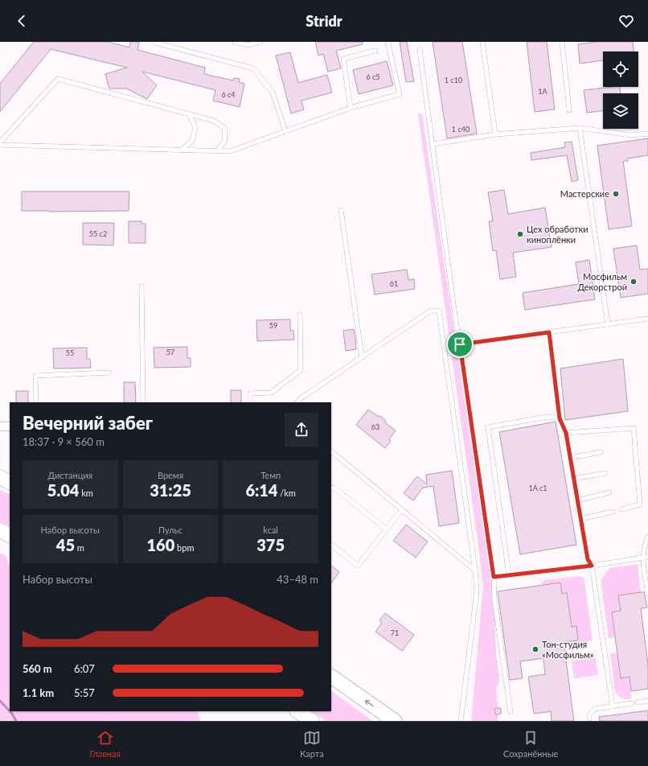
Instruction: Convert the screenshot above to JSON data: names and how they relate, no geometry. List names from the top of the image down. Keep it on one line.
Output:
{"places":["Мастерские","Цех обработки киноплёнки","Мосфильм Декорстрой","Тон-студия «Мосфильм»"],"house_numbers":["6 с5","1 с10","1А","6 с4","1 с40","55 с2","61","59","57","55","63","1А с1","71"],"page":{"header":"Stridr","heading":["Вечерний забег","18:37 · 9 × 560 m"],"stats":[["Дистанция","5.04 km"],["Время","31:25"],["Темп","6:14 /km"],["Набор высоты","45 m"],["Пульс","160 bpm"],["kcal","375"]],"chart":["Набор высоты","43–48 m"],"list":[{"name":"560 m","note":"6:07"},{"name":"1.1 km","note":"5:57"}],"tabs":["Главная","Карта","Сохранённые"]}}
